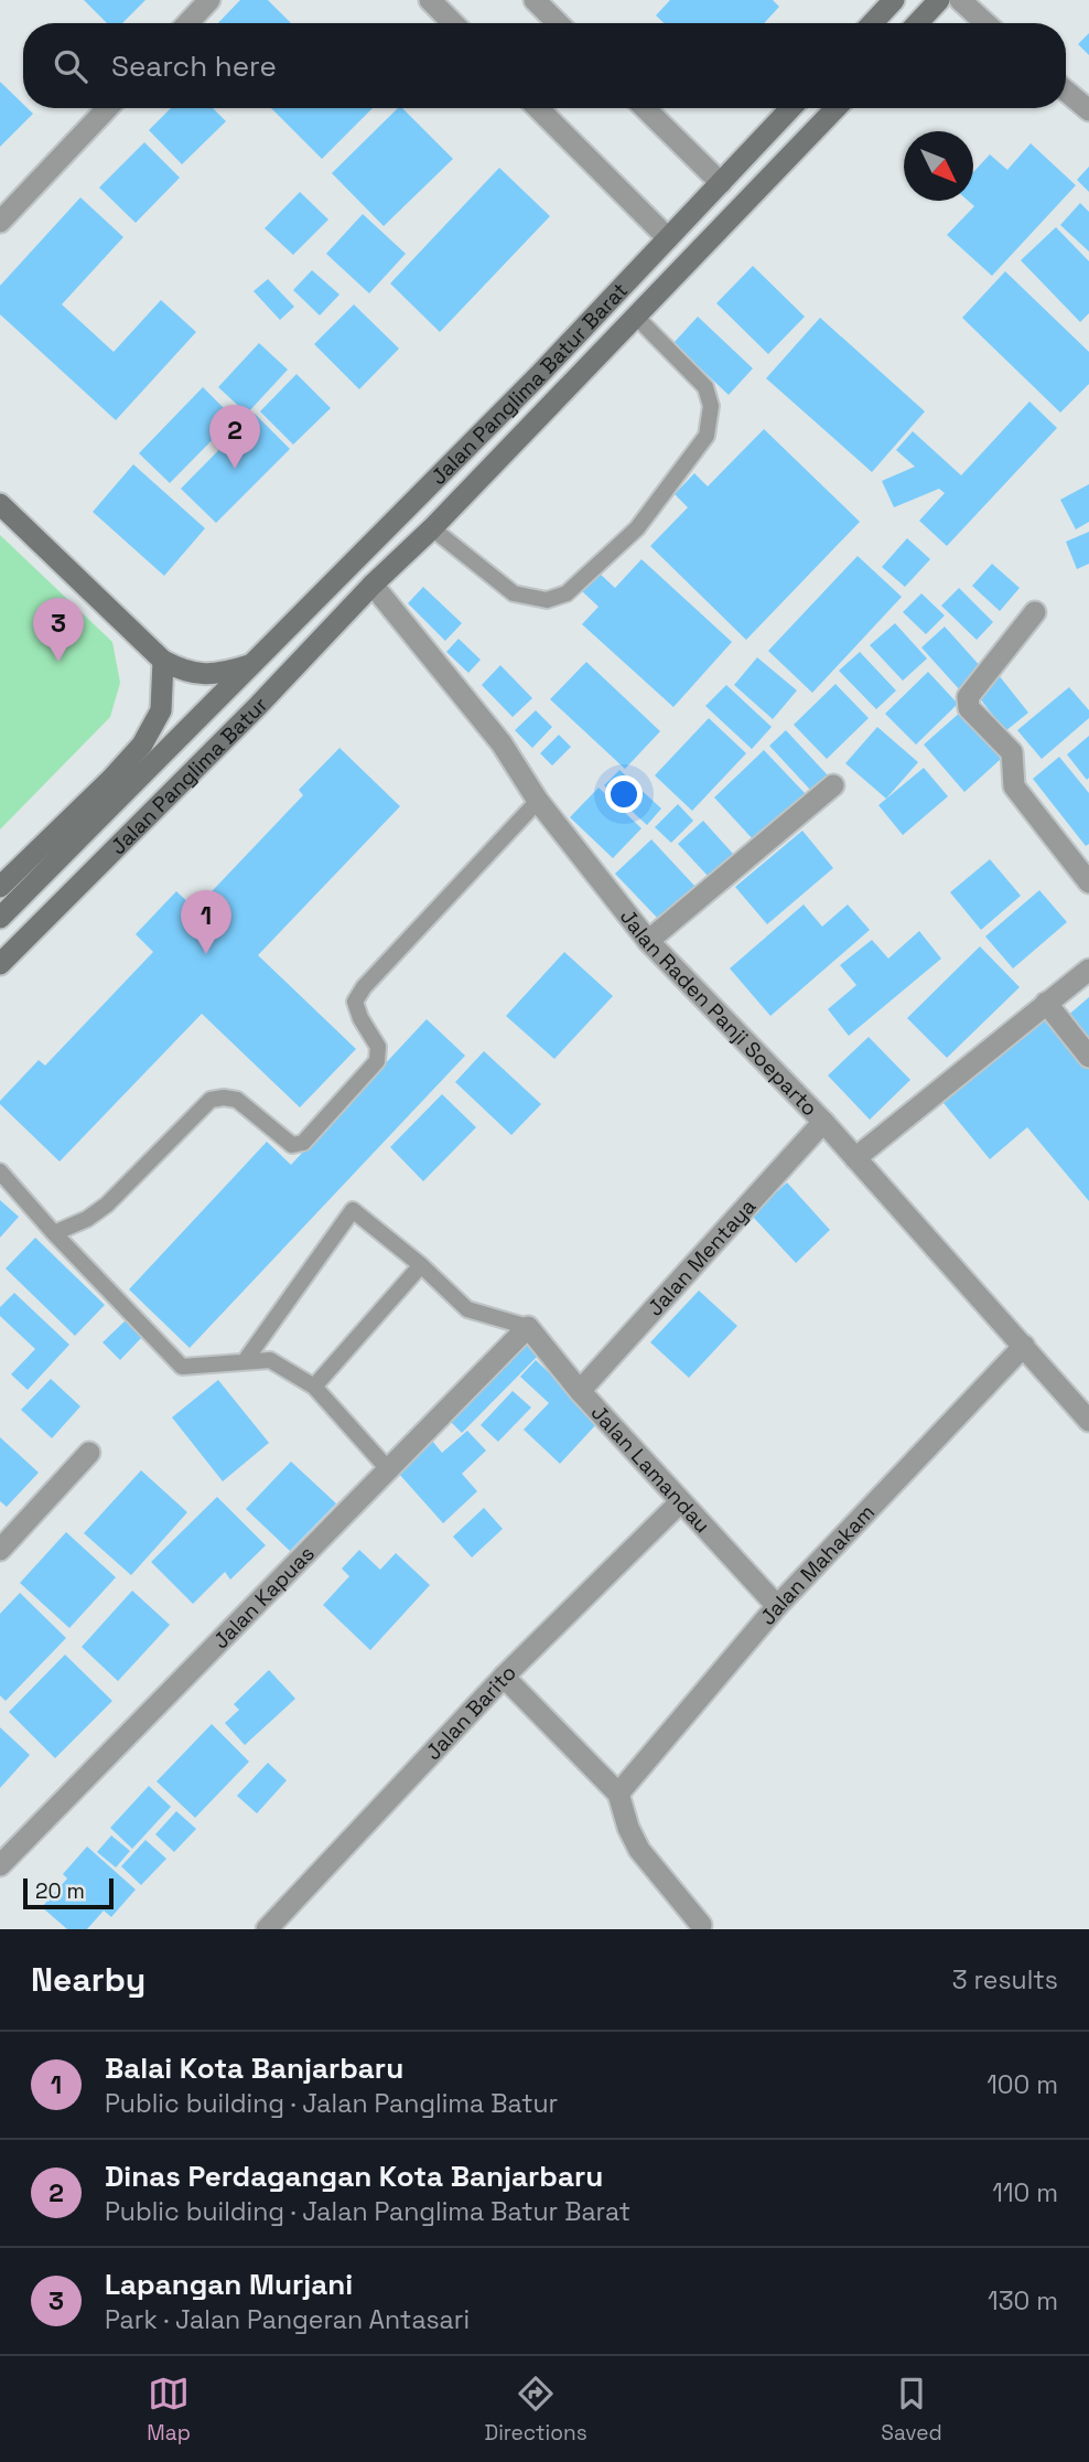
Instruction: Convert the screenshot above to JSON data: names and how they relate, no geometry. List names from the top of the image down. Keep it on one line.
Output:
{"streets":{"main road":["Jalan Panglima Batur Barat","Jalan Panglima Batur"],"street":["Jalan Raden Panji Soeparto","Jalan Mentaya","Jalan Lamandau","Jalan Mahakam","Jalan Kapuas","Jalan Barito"]},"crossings":[["Jalan Panglima Batur Barat","Jalan Panglima Batur"],["Jalan Panglima Batur Barat","Jalan Raden Panji Soeparto"],["Jalan Panglima Batur","Jalan Raden Panji Soeparto"],["Jalan Raden Panji Soeparto","Jalan Mentaya"],["Jalan Raden Panji Soeparto","Jalan Mahakam"],["Jalan Mentaya","Jalan Lamandau"],["Jalan Lamandau","Jalan Mahakam"],["Jalan Lamandau","Jalan Kapuas"],["Jalan Lamandau","Jalan Barito"]],"scale_bar":"20 m","north":"bottom right","page":{"search":"Search here","pins":["2","3","1"],"scale":"20 m","heading":["Nearby","3 results"],"list":[{"mark":"1","name":"Balai Kota Banjarbaru","note":"Public building · Jalan Panglima Batur","value":"100 m"},{"mark":"2","name":"Dinas Perdagangan Kota Banjarbaru","note":"Public building · Jalan Panglima Batur Barat","value":"110 m"},{"mark":"3","name":"Lapangan Murjani","note":"Park · Jalan Pangeran Antasari","value":"130 m"}],"nav":["Map","Directions","Saved"]}}
